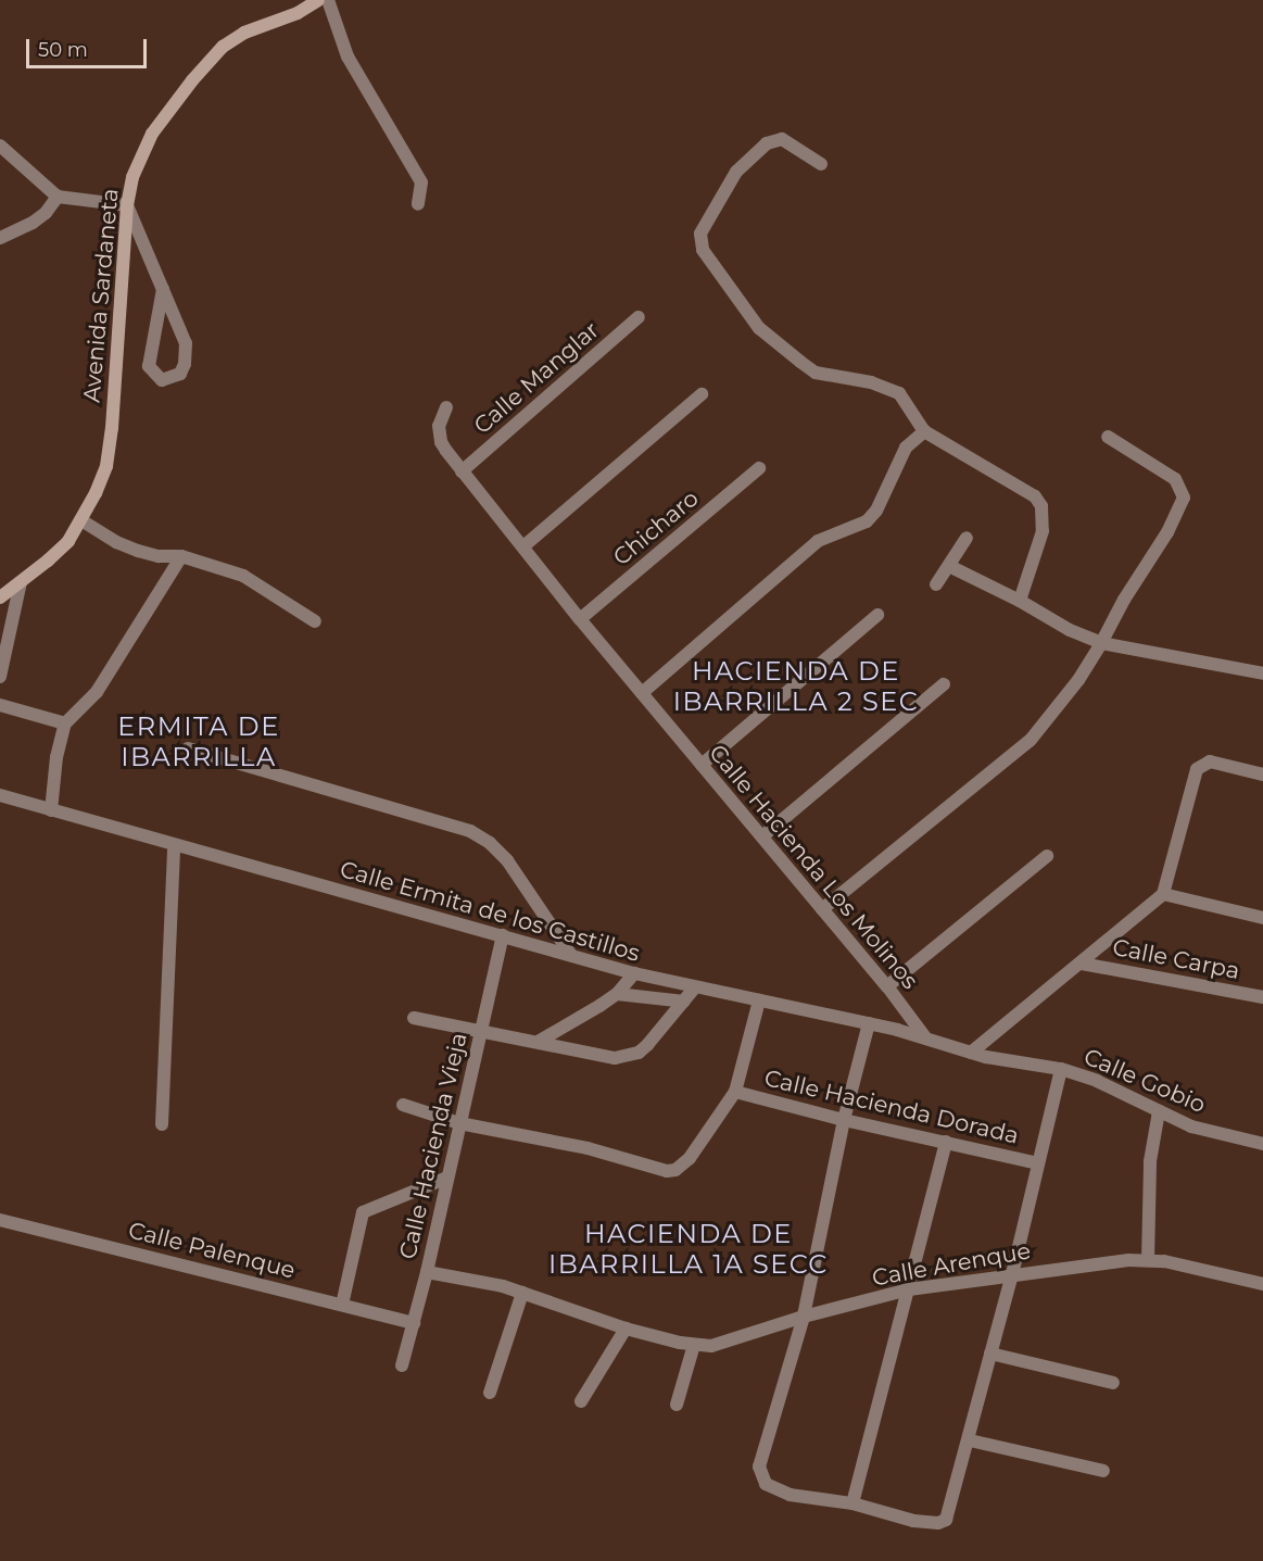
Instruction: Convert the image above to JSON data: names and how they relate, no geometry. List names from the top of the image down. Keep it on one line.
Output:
{"streets":{"street":["Avenida Sardaneta","Calle Manglar","Chicharo","Calle Hacienda Los Molinos","Calle Ermita de los Castillos","Calle Carpa","Calle Gobio","Calle Hacienda Dorada","Calle Hacienda Vieja","Calle Palenque","Calle Arenque"]},"crossings":[["Calle Manglar","Calle Hacienda Los Molinos"],["Chicharo","Calle Hacienda Los Molinos"],["Calle Hacienda Los Molinos","Calle Ermita de los Castillos"],["Calle Ermita de los Castillos","Calle Gobio"],["Calle Ermita de los Castillos","Calle Hacienda Vieja"],["Calle Hacienda Vieja","Calle Palenque"],["Calle Hacienda Vieja","Calle Arenque"]],"districts":["HACIENDA DE IBARRILLA 2 SEC","ERMITA DE IBARRILLA","HACIENDA DE IBARRILLA 1A SECC"],"scale_bar":"50 m"}
